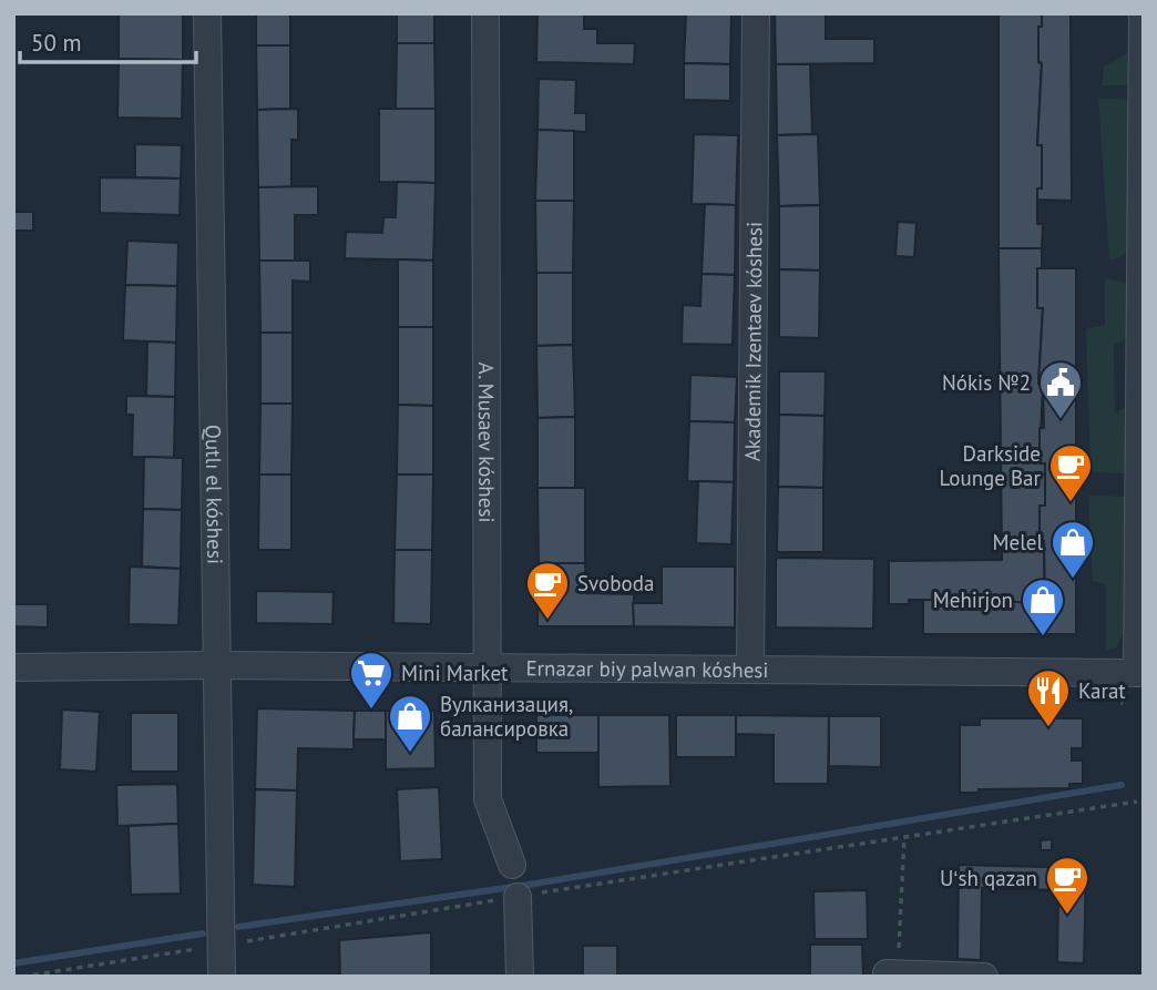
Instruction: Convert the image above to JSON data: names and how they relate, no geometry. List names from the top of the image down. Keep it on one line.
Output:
{"streets":{"street":["Akademik Izentaev kóshesi","A. Musaev kóshesi","Qutlı el kóshesi","Ernazar biy palwan kóshesi"]},"crossings":[["Akademik Izentaev kóshesi","Ernazar biy palwan kóshesi"],["A. Musaev kóshesi","Ernazar biy palwan kóshesi"],["Qutlı el kóshesi","Ernazar biy palwan kóshesi"]],"places":{"public building":["Nókis №2"],"cafe":["Darkside Lounge Bar","Svoboda","Uʻsh qazan"],"shop":["Melel","Mehirjon","Вулканизация, балансировка"],"supermarket":["Mini Market"],"restaurant":["Karat"]},"scale_bar":"50 m"}
